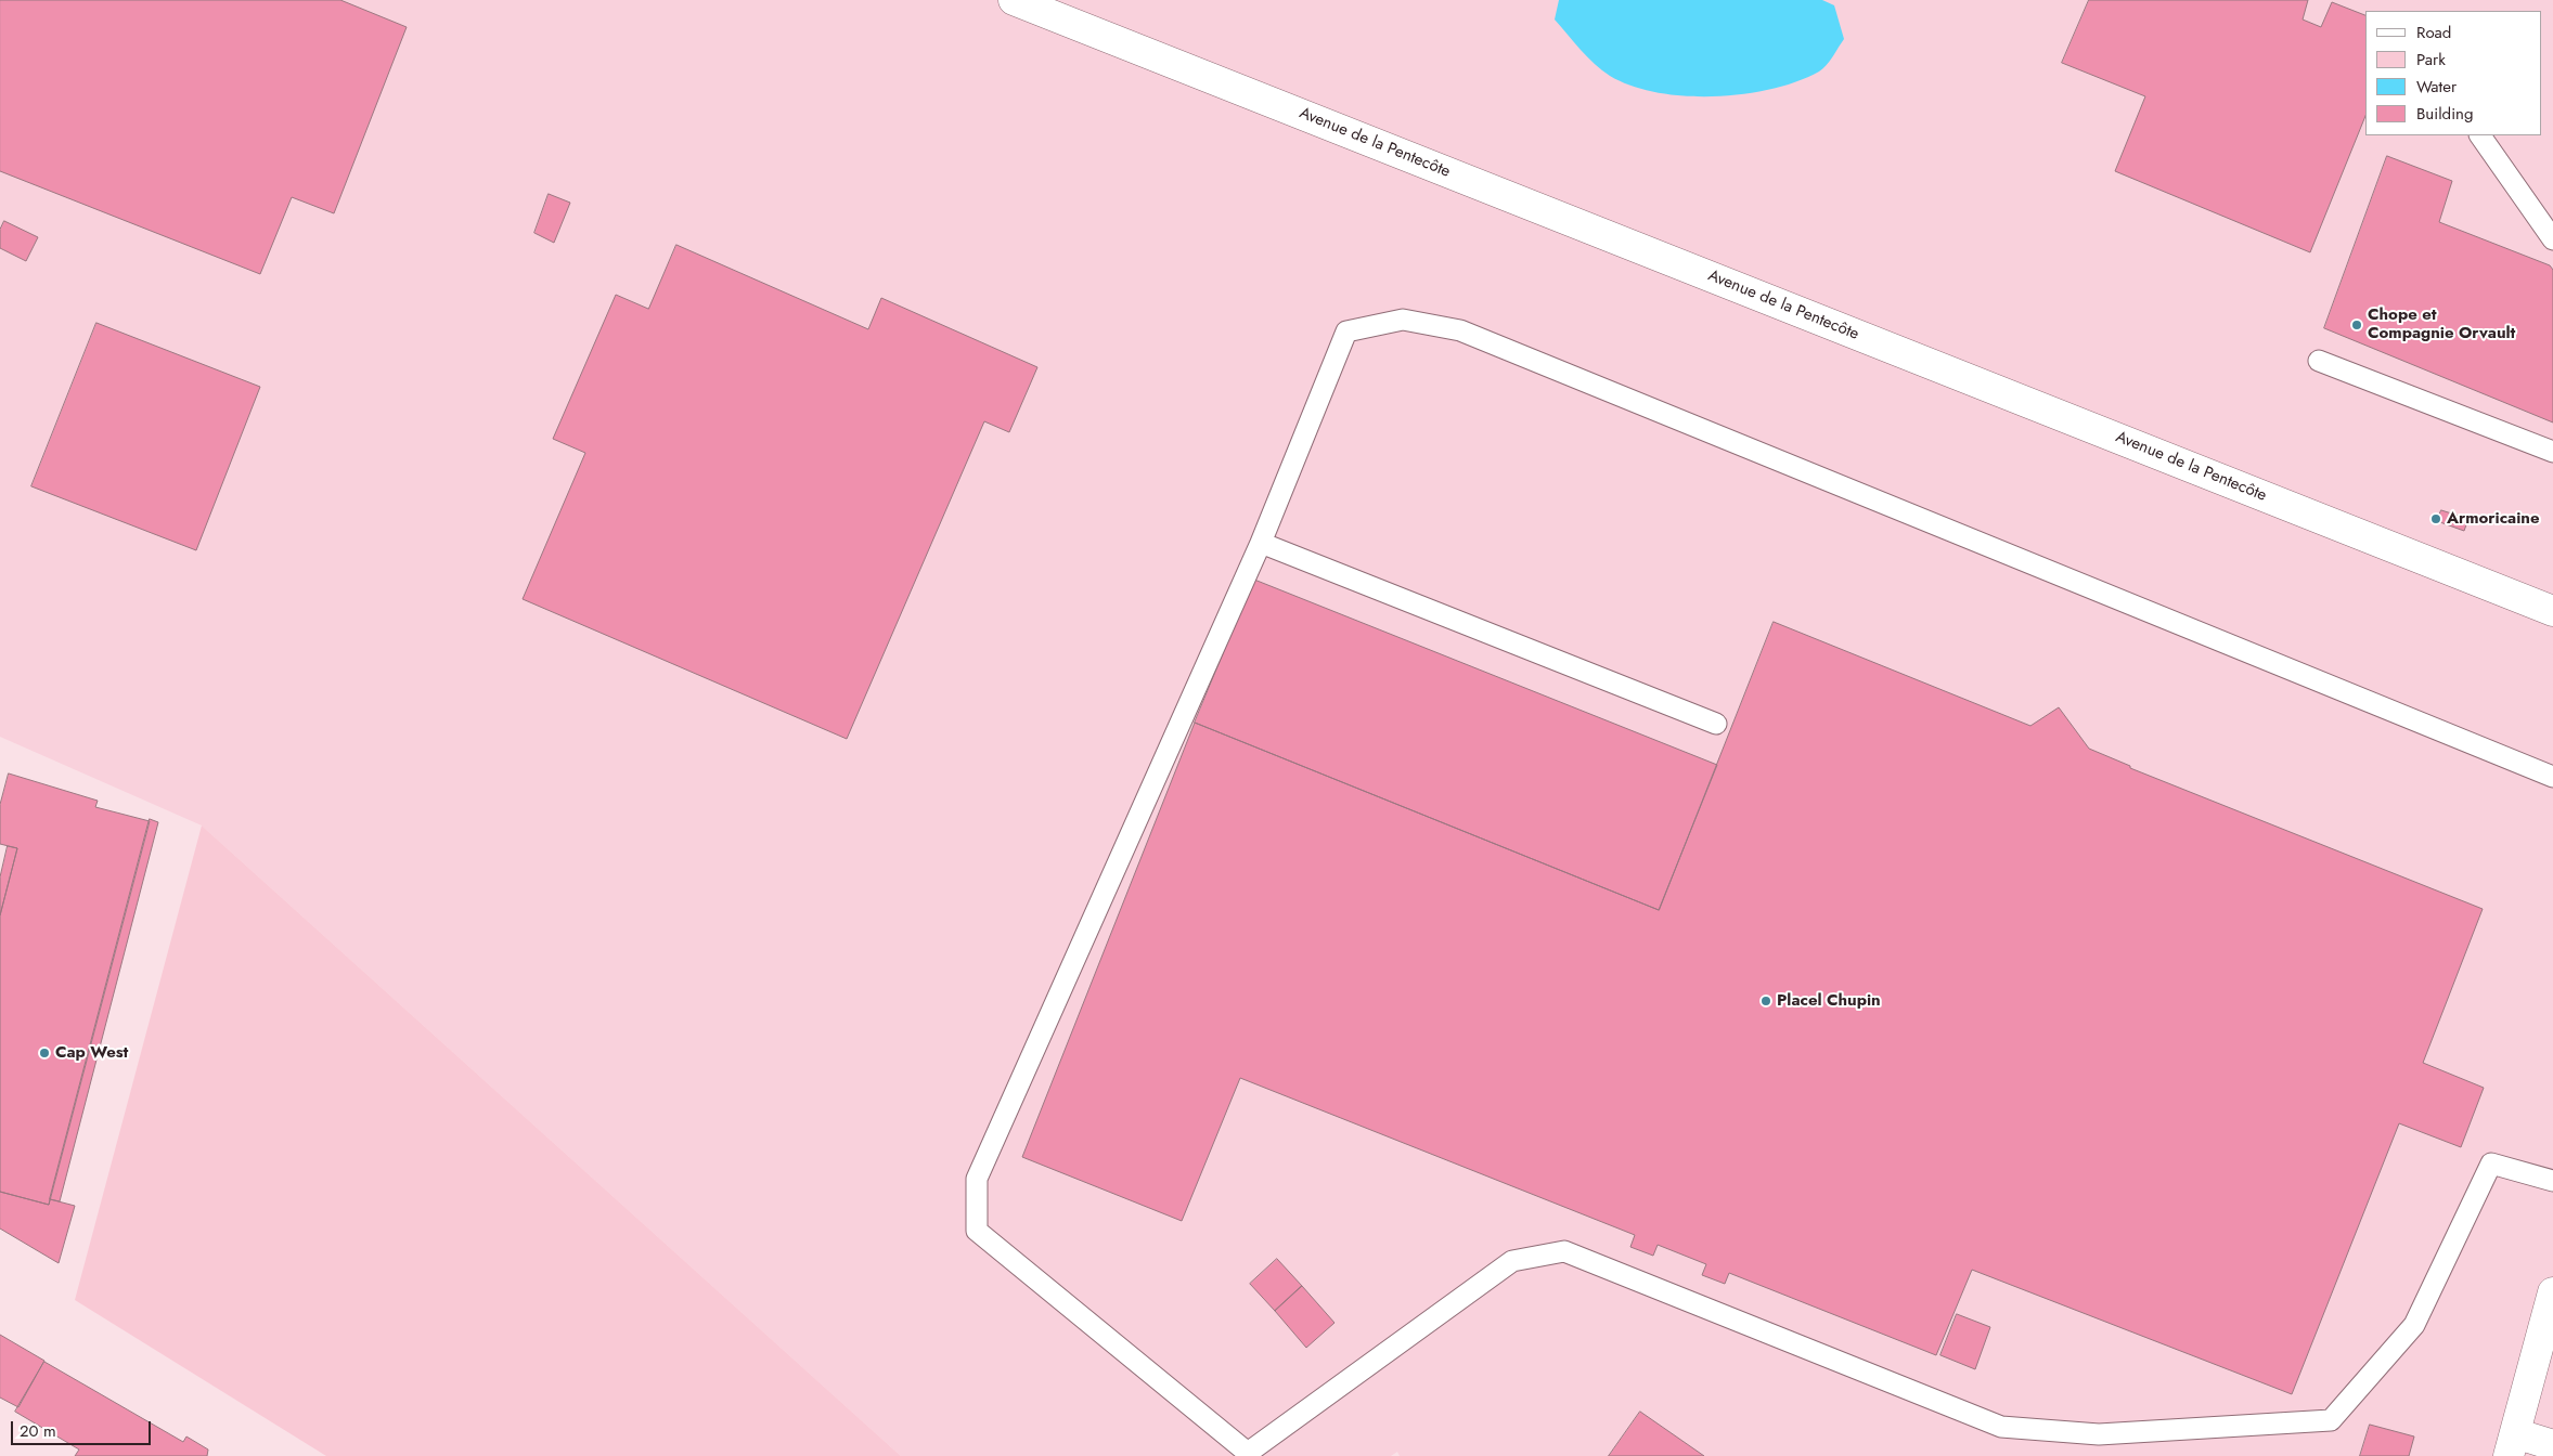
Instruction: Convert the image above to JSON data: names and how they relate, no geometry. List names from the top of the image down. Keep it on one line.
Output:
{"streets":{"main road":["Avenue de la Pentecôte"]},"places":["Chope et Compagnie Orvault","Armoricaine","Placel Chupin","Cap West"],"legend":["Road","Park","Water","Building"],"scale_bar":"20 m"}
